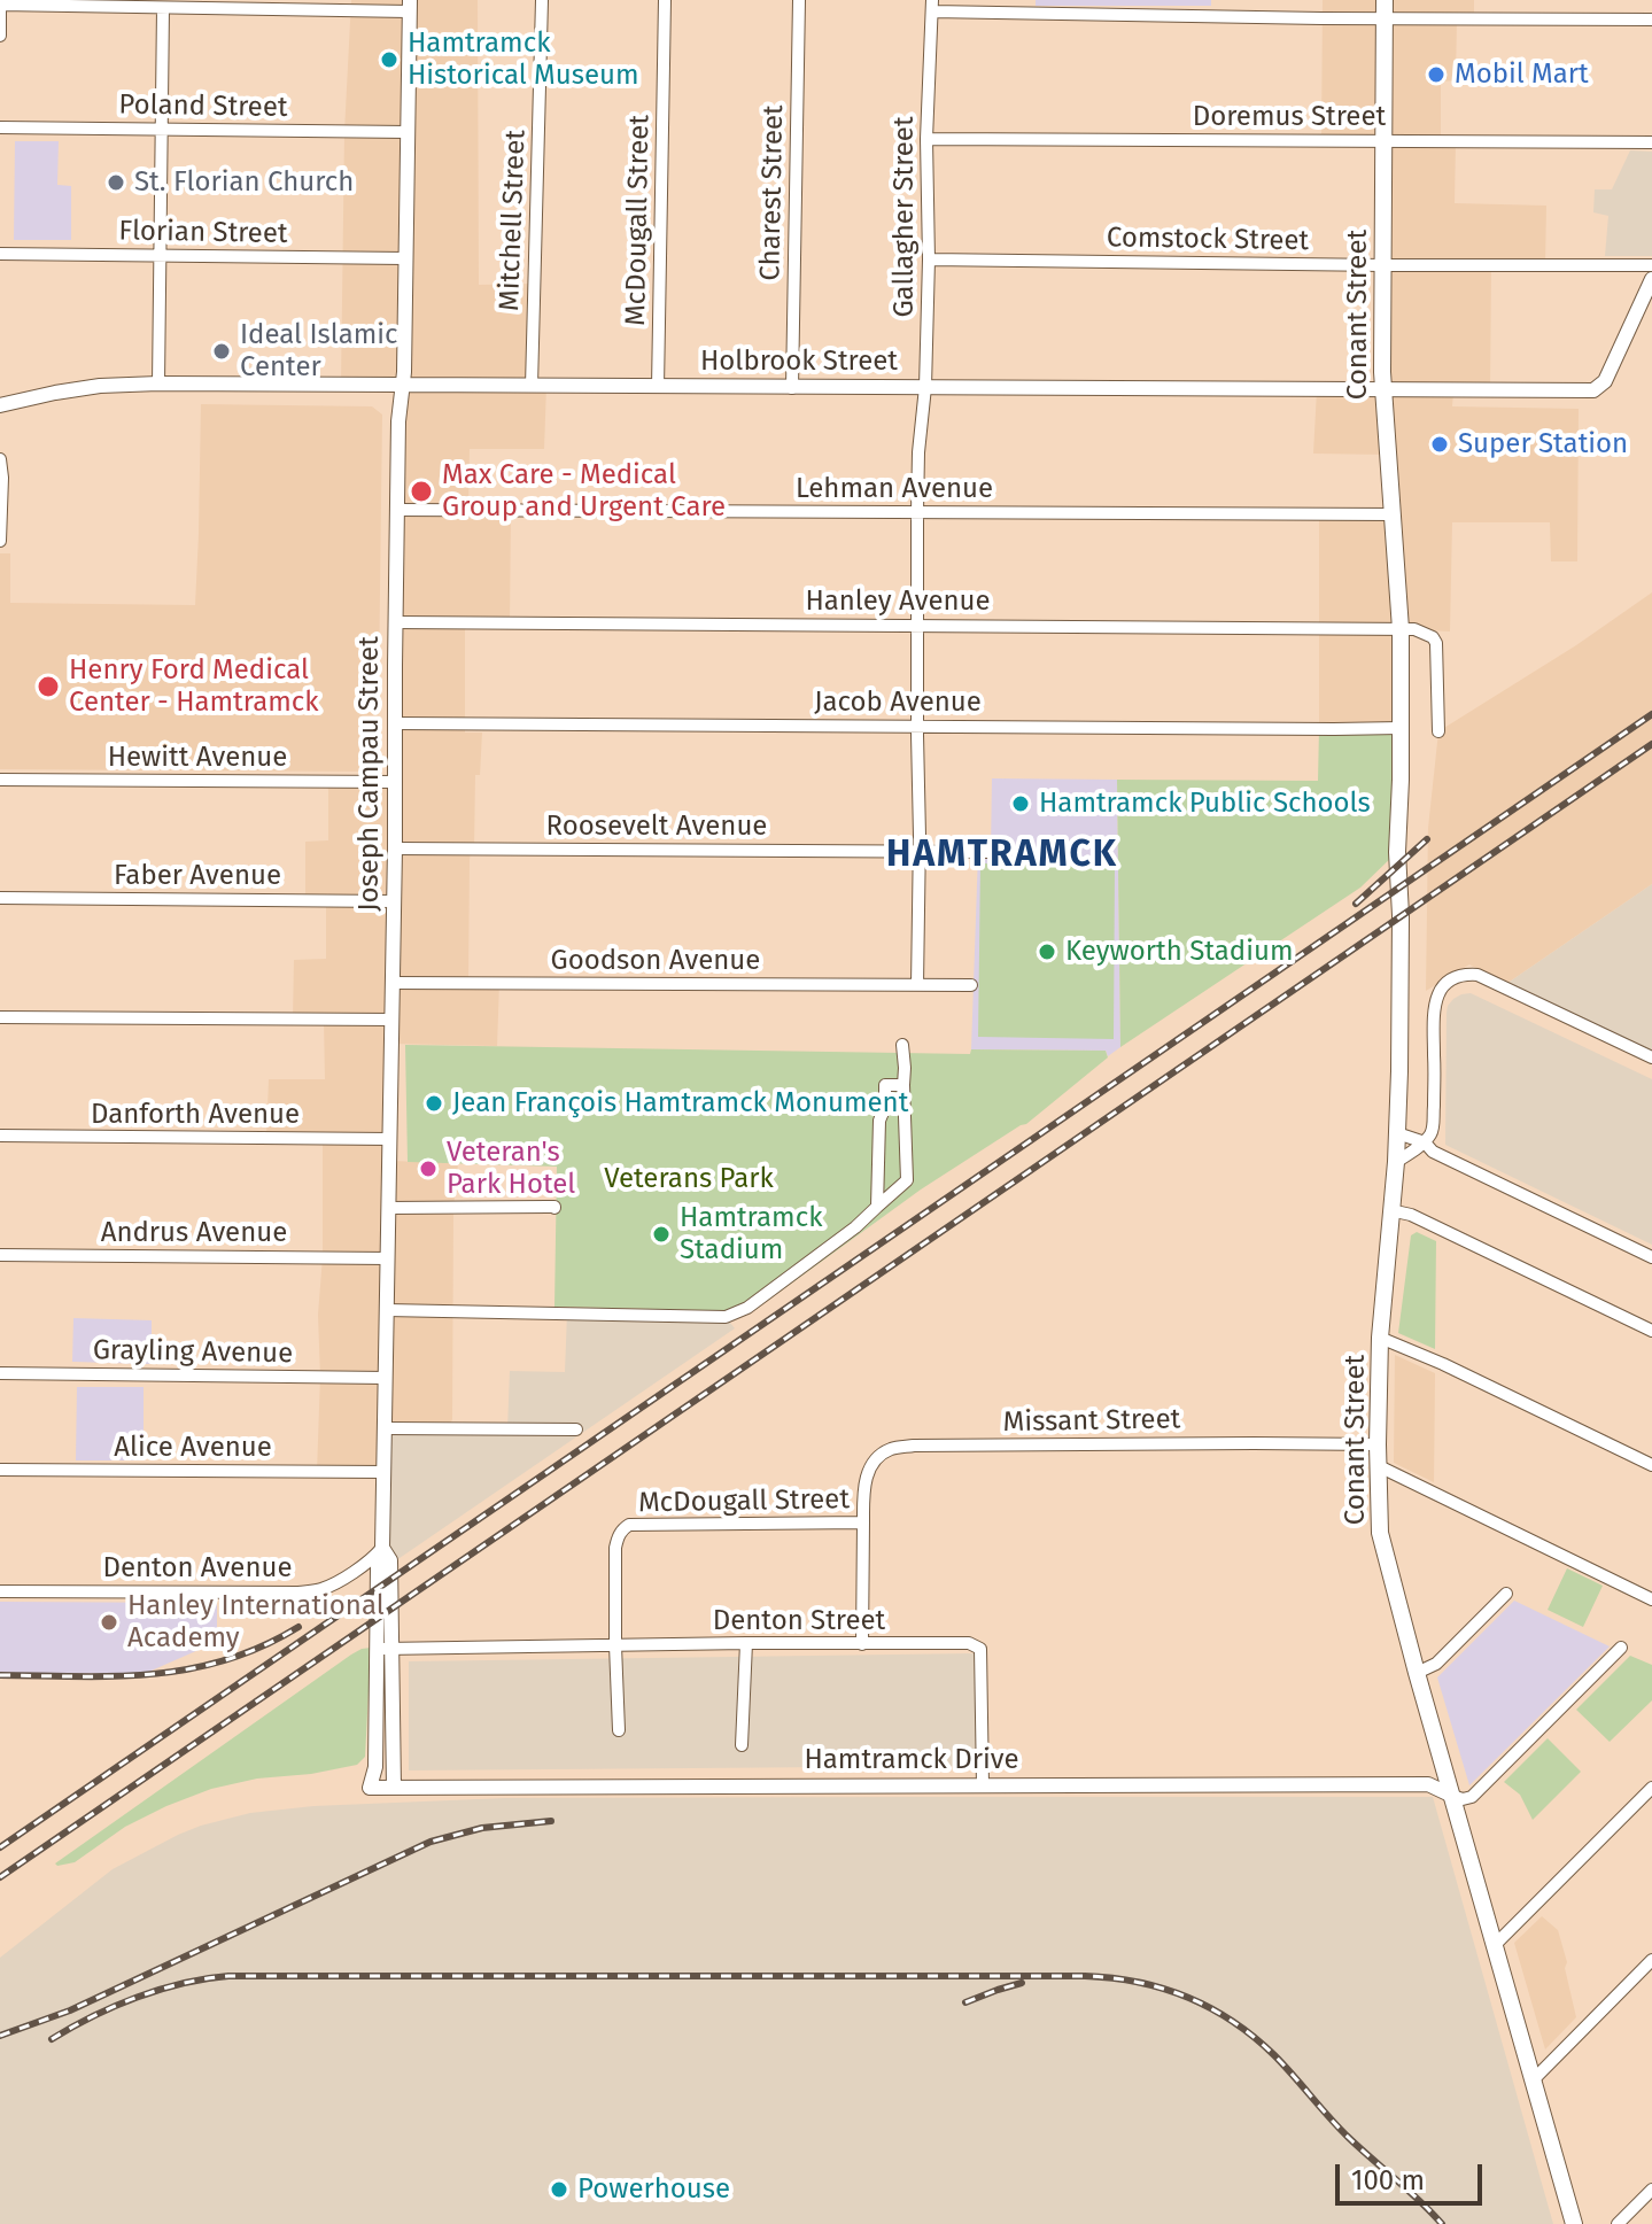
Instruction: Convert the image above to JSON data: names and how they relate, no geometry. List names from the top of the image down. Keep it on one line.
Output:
{"streets":{"main road":["Conant Street"],"street":["Poland Street","Doremus Street","Charest Street","Gallagher Street","Mitchell Street","McDougall Street","Florian Street","Comstock Street","Holbrook Street","Lehman Avenue","Hanley Avenue","Jacob Avenue","Hewitt Avenue","Joseph Campau Street","Roosevelt Avenue","Faber Avenue","Goodson Avenue","Danforth Avenue","Andrus Avenue","Grayling Avenue","Missant Street","Alice Avenue","Denton Avenue","Denton Street","Hamtramck Drive"]},"crossings":[["Poland Street","Joseph Campau Street"],["Doremus Street","Gallagher Street"],["Doremus Street","Conant Street"],["Charest Street","Holbrook Street"],["Gallagher Street","Comstock Street"],["Gallagher Street","Holbrook Street"],["Gallagher Street","Lehman Avenue"],["Gallagher Street","Hanley Avenue"],["Gallagher Street","Jacob Avenue"],["Gallagher Street","Roosevelt Avenue"],["Gallagher Street","Goodson Avenue"],["Mitchell Street","Holbrook Street"],["McDougall Street","Holbrook Street"],["McDougall Street","Missant Street"],["McDougall Street","Denton Street"],["Florian Street","Joseph Campau Street"],["Comstock Street","Conant Street"],["Conant Street","Holbrook Street"],["Conant Street","Lehman Avenue"],["Conant Street","Hanley Avenue"],["Conant Street","Jacob Avenue"],["Conant Street","Missant Street"],["Conant Street","Hamtramck Drive"],["Holbrook Street","Joseph Campau Street"],["Lehman Avenue","Joseph Campau Street"],["Hanley Avenue","Joseph Campau Street"],["Jacob Avenue","Joseph Campau Street"],["Hewitt Avenue","Joseph Campau Street"],["Joseph Campau Street","Roosevelt Avenue"],["Joseph Campau Street","Faber Avenue"],["Joseph Campau Street","Goodson Avenue"],["Joseph Campau Street","Danforth Avenue"],["Joseph Campau Street","Andrus Avenue"],["Joseph Campau Street","Grayling Avenue"],["Joseph Campau Street","Alice Avenue"],["Joseph Campau Street","Denton Avenue"],["Joseph Campau Street","Hamtramck Drive"],["Denton Street","Hamtramck Drive"]],"districts":["HAMTRAMCK"],"parks":["Veterans Park"],"places":["Hamtramck Historical Museum","Mobil Mart","St. Florian Church","Ideal Islamic Center","Super Station","Max Care - Medical Group and Urgent Care","Henry Ford Medical Center - Hamtramck","Hamtramck Public Schools","Keyworth Stadium","Jean François Hamtramck Monument","Veteran's Park Hotel","Hamtramck Stadium","Hanley International Academy","Powerhouse"],"scale_bar":"100 m"}
